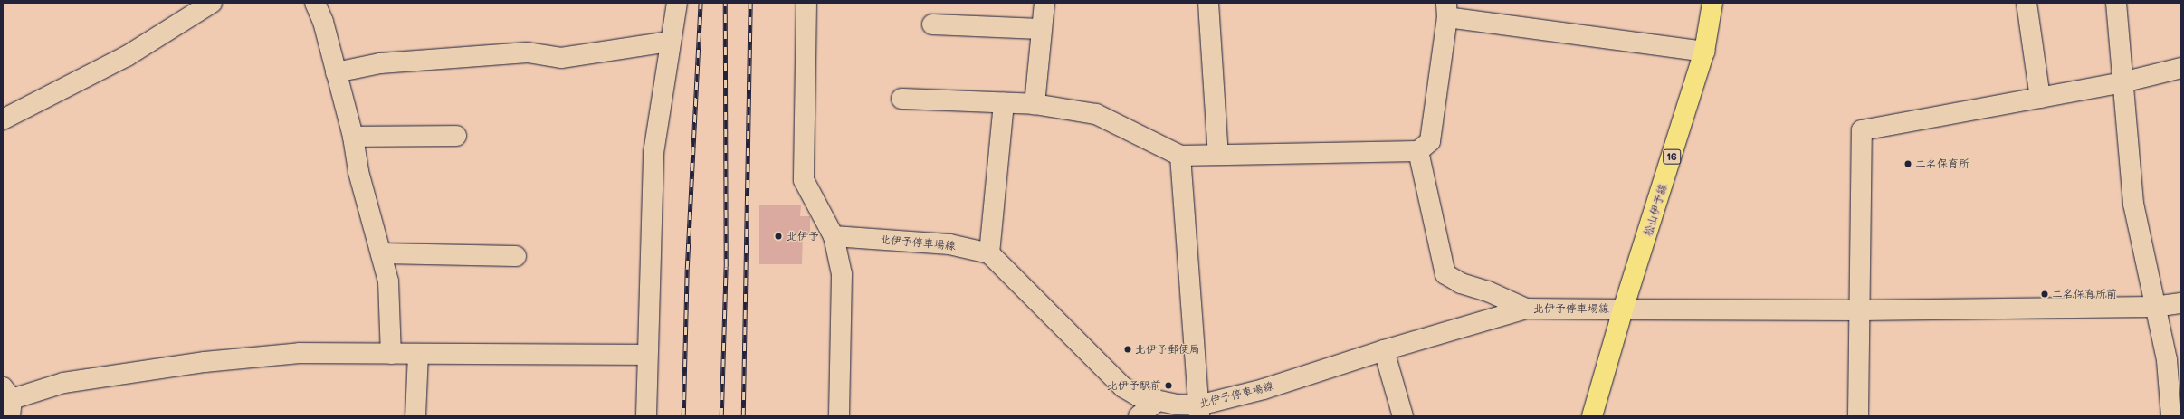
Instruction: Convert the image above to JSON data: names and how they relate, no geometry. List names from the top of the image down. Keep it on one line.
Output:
{"streets":{"main road":["16","松山伊予線"],"street":["北伊予停車場線"]},"crossings":[["松山伊予線","北伊予停車場線"]],"places":["二名保育所","北伊予","二名保育所前","北伊予郵便局","北伊予駅前"]}
